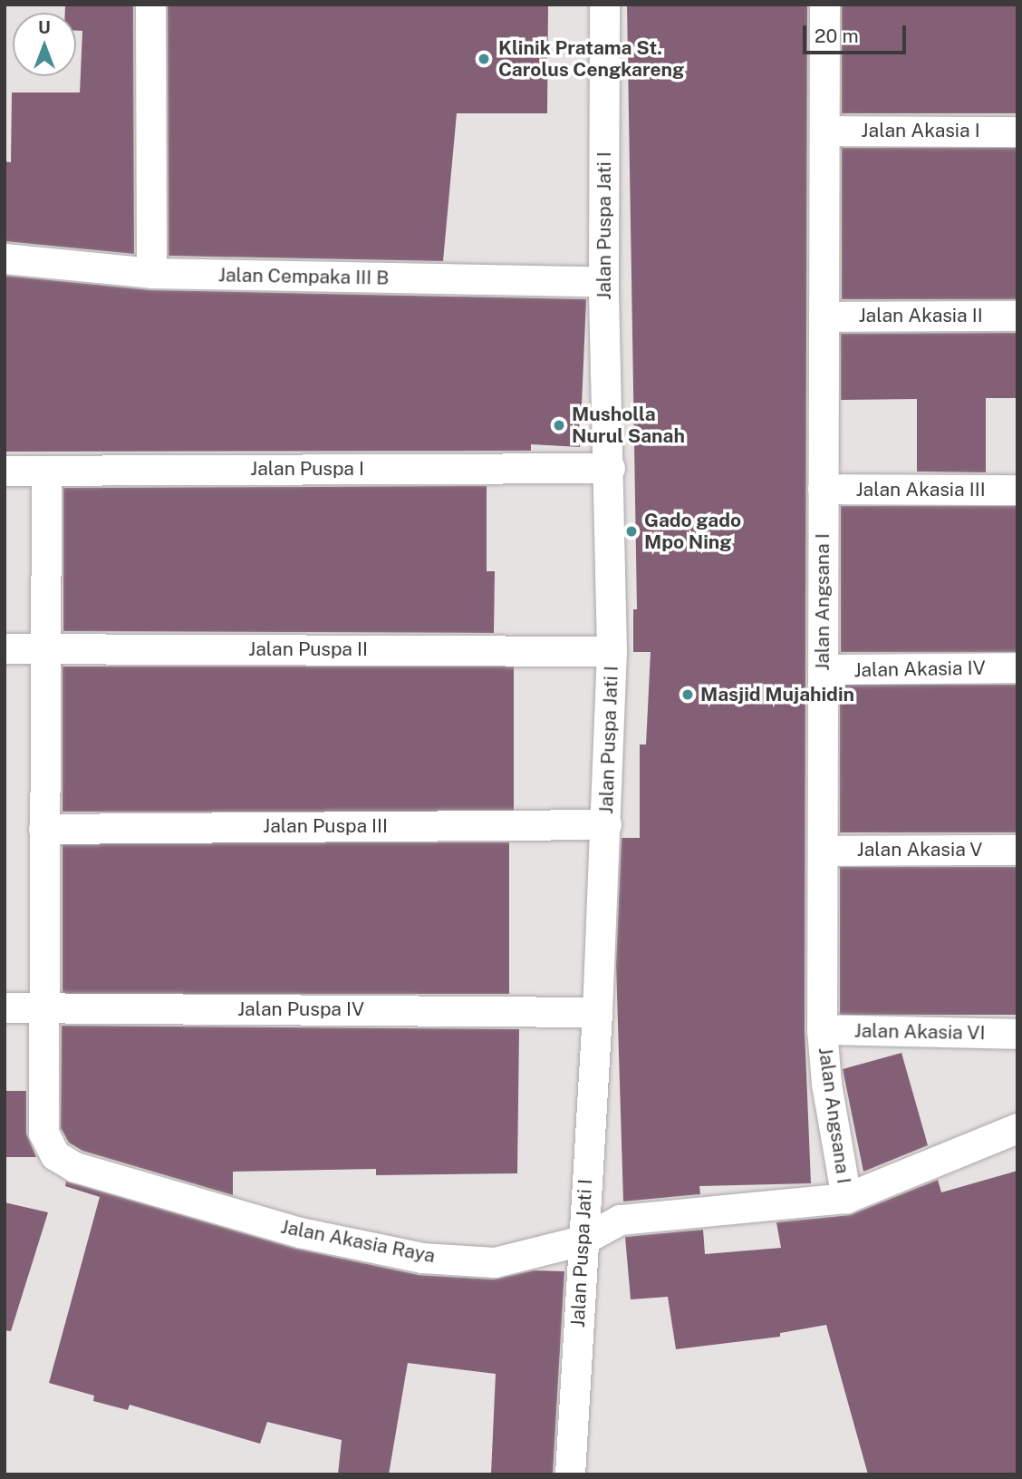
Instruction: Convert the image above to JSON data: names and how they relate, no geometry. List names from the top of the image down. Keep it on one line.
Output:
{"streets":{"street":["Jalan Akasia I","Jalan Puspa Jati I","Jalan Cempaka III B","Jalan Akasia II","Jalan Puspa I","Jalan Akasia III","Jalan Angsana I","Jalan Puspa II","Jalan Akasia IV","Jalan Puspa III","Jalan Akasia V","Jalan Puspa IV","Jalan Akasia VI","Jalan Akasia Raya"]},"crossings":[["Jalan Akasia I","Jalan Angsana I"],["Jalan Puspa Jati I","Jalan Cempaka III B"],["Jalan Puspa Jati I","Jalan Puspa I"],["Jalan Puspa Jati I","Jalan Puspa II"],["Jalan Puspa Jati I","Jalan Puspa III"],["Jalan Puspa Jati I","Jalan Puspa IV"],["Jalan Puspa Jati I","Jalan Akasia Raya"],["Jalan Akasia II","Jalan Angsana I"],["Jalan Akasia III","Jalan Angsana I"],["Jalan Angsana I","Jalan Akasia IV"],["Jalan Angsana I","Jalan Akasia V"],["Jalan Angsana I","Jalan Akasia VI"],["Jalan Angsana I","Jalan Akasia Raya"],["Jalan Puspa IV","Jalan Akasia Raya"]],"places":["Klinik Pratama St. Carolus Cengkareng","Musholla Nurul Sanah","Gado gado Mpo Ning","Masjid Mujahidin"],"scale_bar":"20 m","north":"top"}
